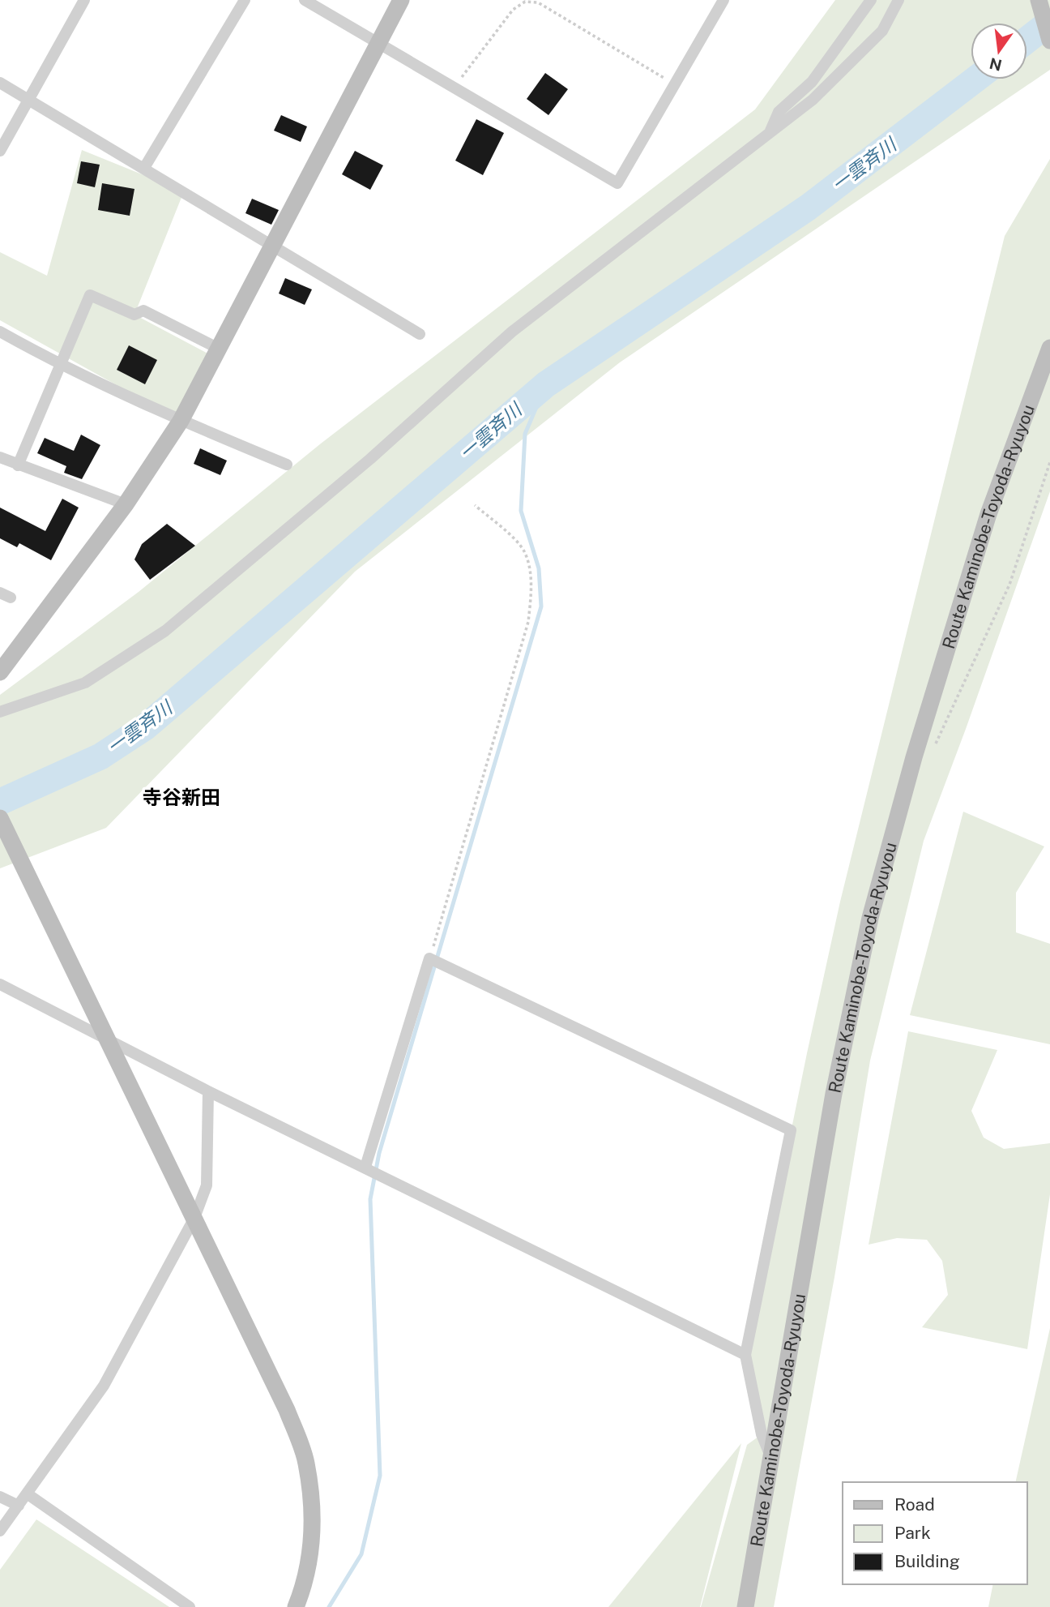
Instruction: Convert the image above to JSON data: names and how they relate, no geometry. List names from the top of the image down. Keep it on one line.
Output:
{"streets":{"street":["Route Kaminobe-Toyoda-Ryuyou"]},"districts":["寺谷新田"],"water":["一雲斉川"],"legend":["Road","Park","Building"],"north":"bottom"}
